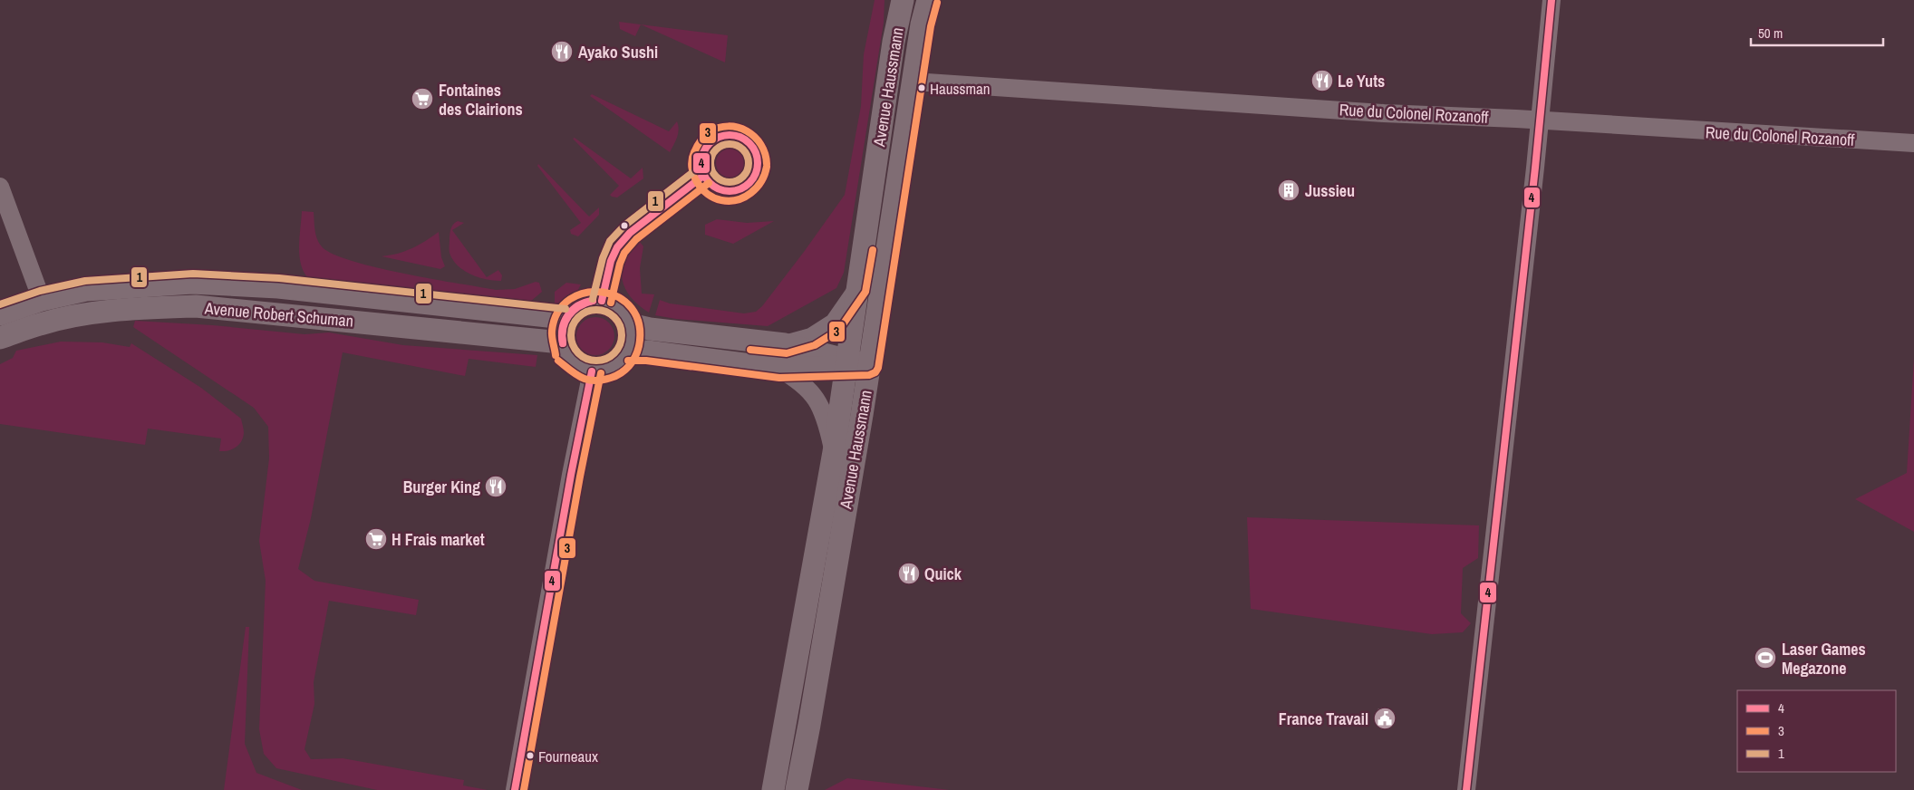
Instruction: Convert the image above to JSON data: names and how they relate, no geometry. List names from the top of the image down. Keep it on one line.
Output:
{"streets":{"street":["Avenue Haussmann","Rue du Colonel Rozanoff","Avenue Robert Schuman"]},"crossings":[["Avenue Haussmann","Rue du Colonel Rozanoff"]],"places":{"restaurant":["Ayako Sushi","Le Yuts","Burger King","Quick"],"other":["Haussman","Fourneaux"],"supermarket":["Fontaines des Clairions","H Frais market"],"building":["Jussieu"],"sports":["Laser Games Megazone"],"public building":["France Travail"]},"lines":["transit line 4","transit line 3","transit line 1"],"legend":["4","3","1"],"scale_bar":"50 m"}
